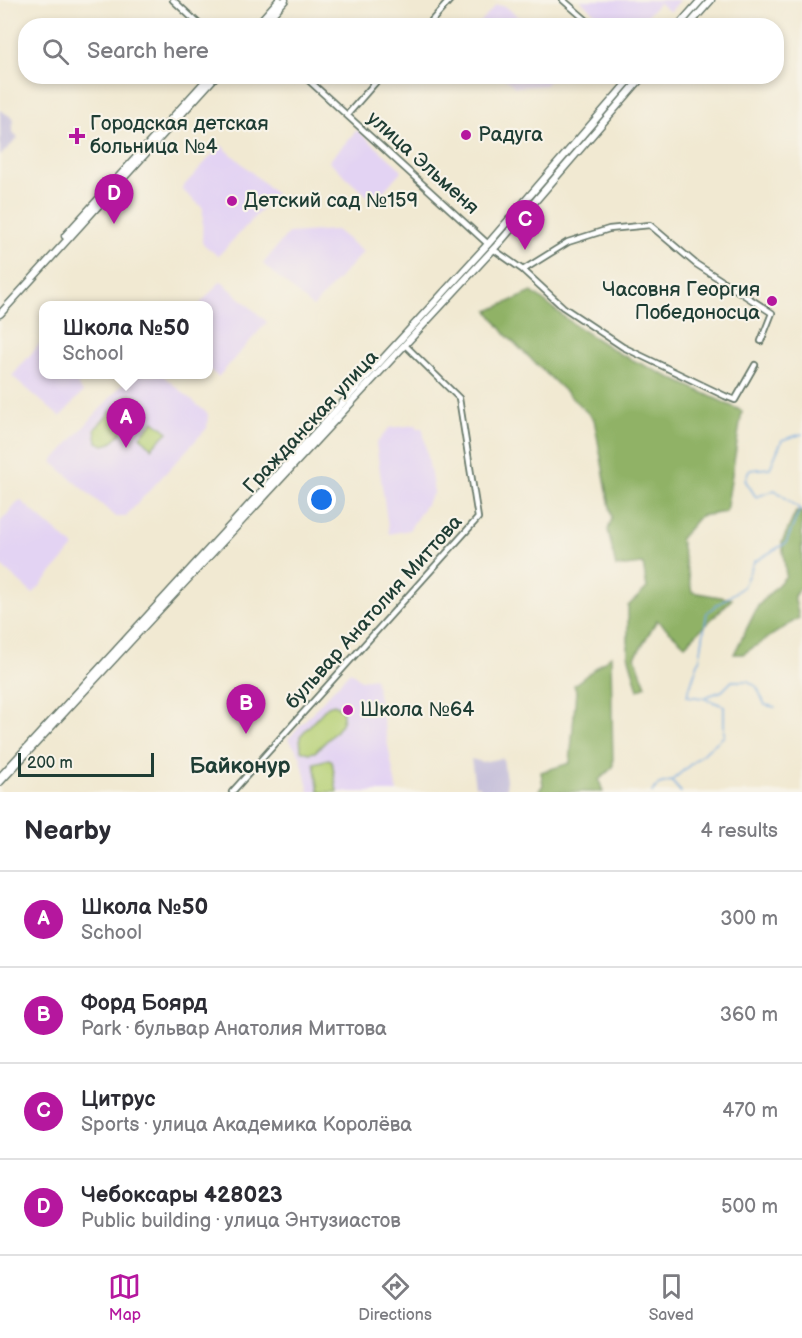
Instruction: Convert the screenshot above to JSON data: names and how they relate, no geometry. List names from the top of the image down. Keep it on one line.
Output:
{"streets":{"main road":["Гражданская улица"],"street":["улица Эльменя","бульвар Анатолия Миттова"]},"crossings":[["улица Эльменя","Гражданская улица"],["Гражданская улица","бульвар Анатолия Миттова"]],"districts":["Байконур"],"places":{"other":["Радуга","Детский сад №159","Часовня Георгия Победоносца","Школа №64"],"health":["Городская детская больница №4"]},"scale_bar":"200 m","page":{"search":"Search here","pins":["D","C","A","B"],"popup":["Школа №50","School"],"scale":"200 m","heading":["Nearby","4 results"],"list":[{"mark":"A","name":"Школа №50","note":"School","value":"300 m"},{"mark":"B","name":"Форд Боярд","note":"Park · бульвар Анатолия Миттова","value":"360 m"},{"mark":"C","name":"Цитрус","note":"Sports · улица Академика Королёва","value":"470 m"},{"mark":"D","name":"Чебоксары 428023","note":"Public building · улица Энтузиастов","value":"500 m"}],"nav":["Map","Directions","Saved"]}}
